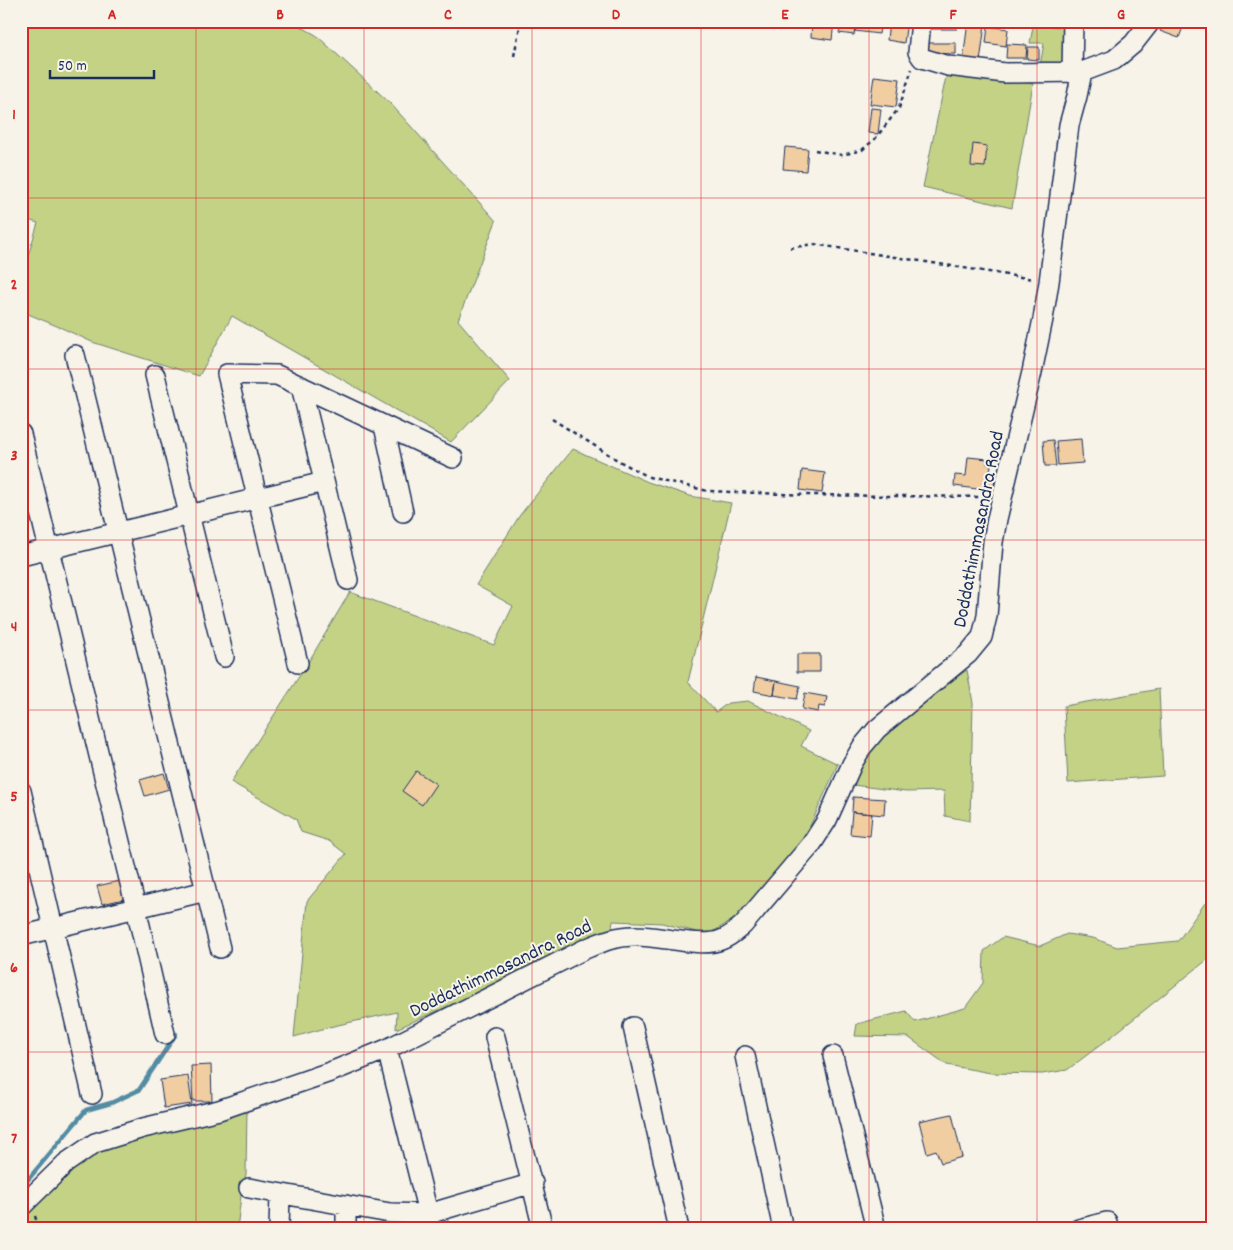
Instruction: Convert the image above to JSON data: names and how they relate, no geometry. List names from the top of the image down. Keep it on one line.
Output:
{"streets":{"street":["Doddathimmasandra Road"]},"scale_bar":"50 m","grid":{"columns":["A","B","C","D","E","F","G"],"rows":["1","2","3","4","5","6","7"]}}
